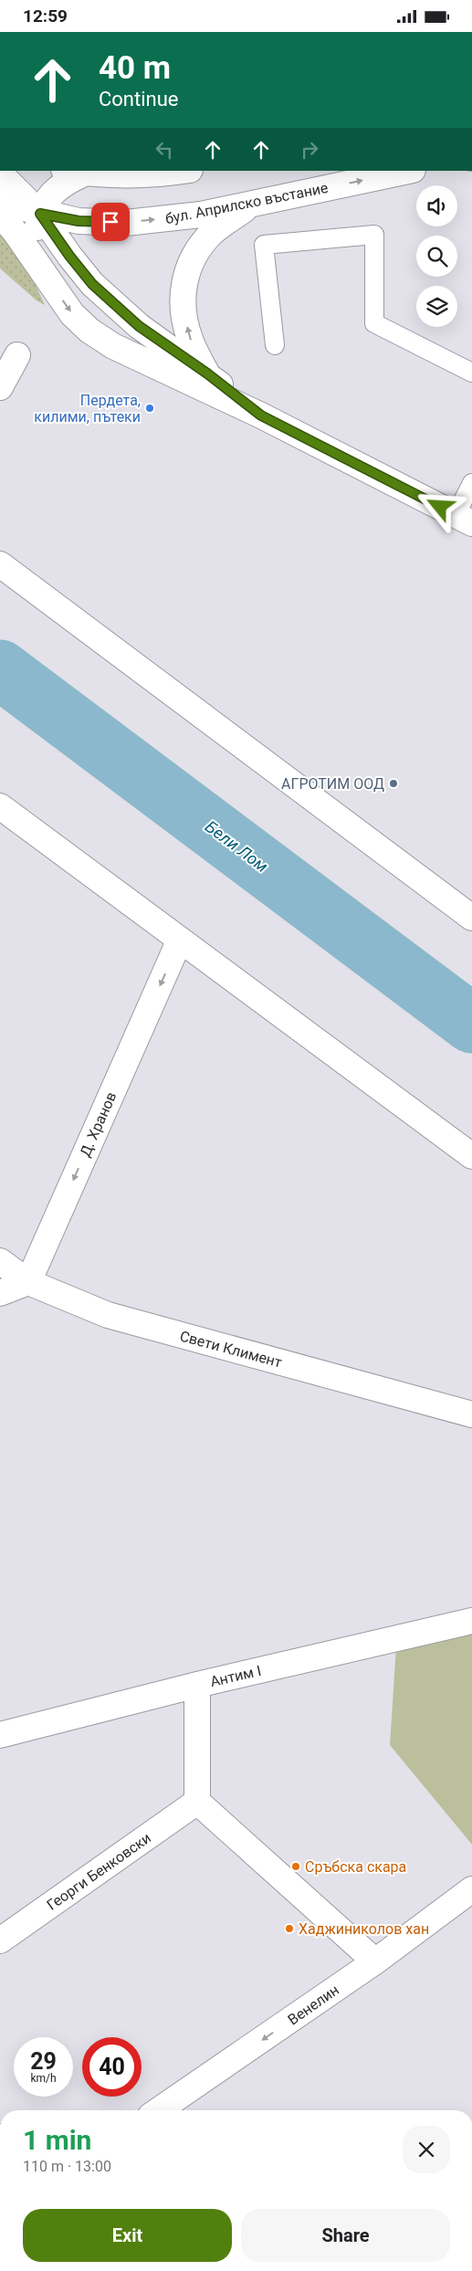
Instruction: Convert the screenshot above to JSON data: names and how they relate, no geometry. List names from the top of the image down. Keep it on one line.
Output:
{"streets":{"street":["бул. Априлско въстание","Д. Хранов","Свети Климент","Антим I","Георги Бенковски","Венелин"]},"crossings":[["Д. Хранов","Свети Климент"]],"one_way":["бул. Априлско въстание","Д. Хранов","Венелин"],"water":["Бели Лом"],"places":["Пердета, килими, пътеки","АГРОТИМ ООД","Сръбска скара","Хаджиниколов хан"],"page":{"status":"12:59","turn":["40 m","Continue"],"speed":"29 km/h","limit":"40","heading":["1 min","110 m · 13:00"],"buttons":["Exit","Share"]}}
